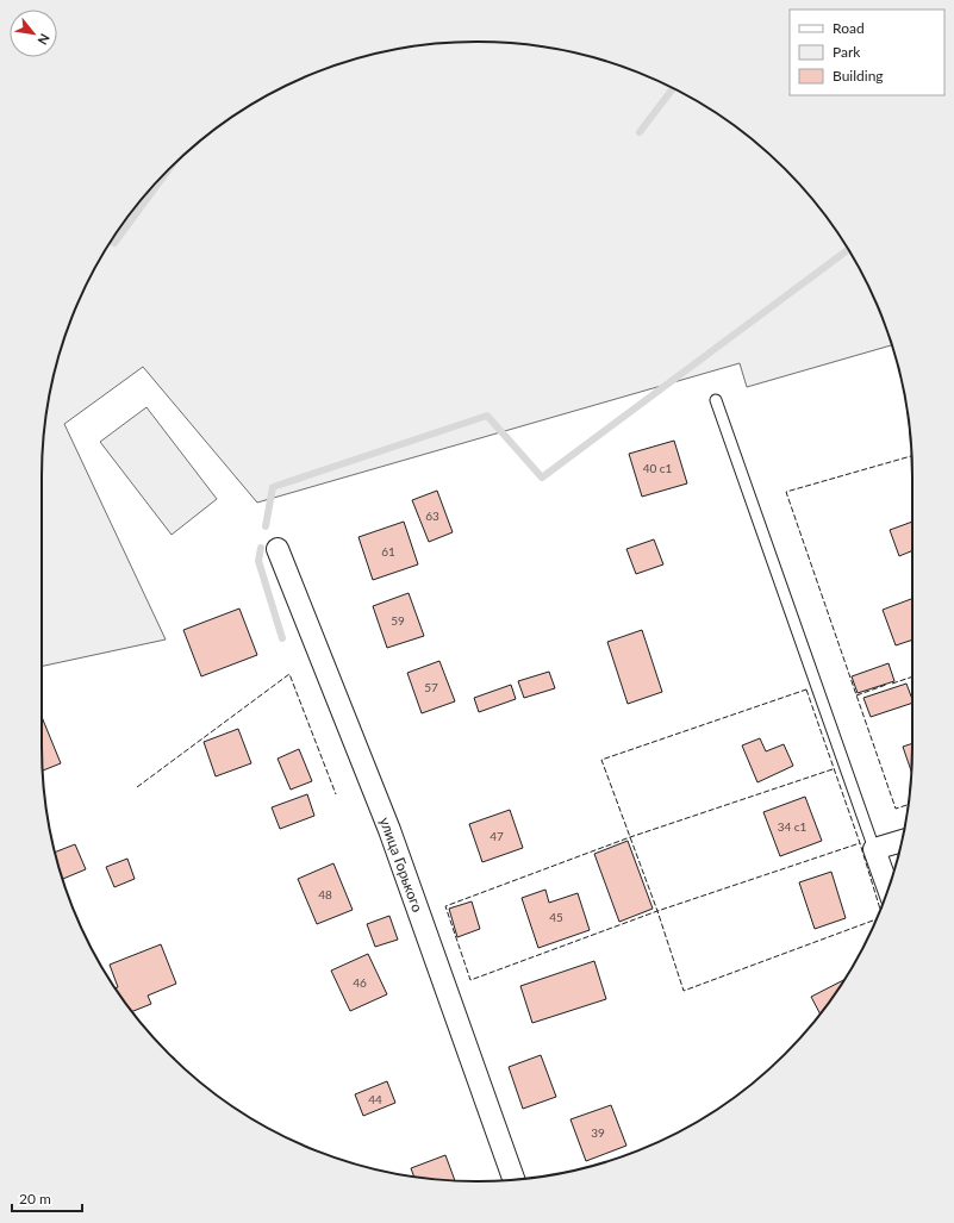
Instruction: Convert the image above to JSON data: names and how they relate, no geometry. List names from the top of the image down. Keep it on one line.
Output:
{"streets":{"street":["улица Горького"]},"house_numbers":["40 с1","63","61","59","57","34 c1","47","48","45","46","44","39"],"legend":["Road","Park","Building"],"scale_bar":"20 m","north":"bottom right"}
